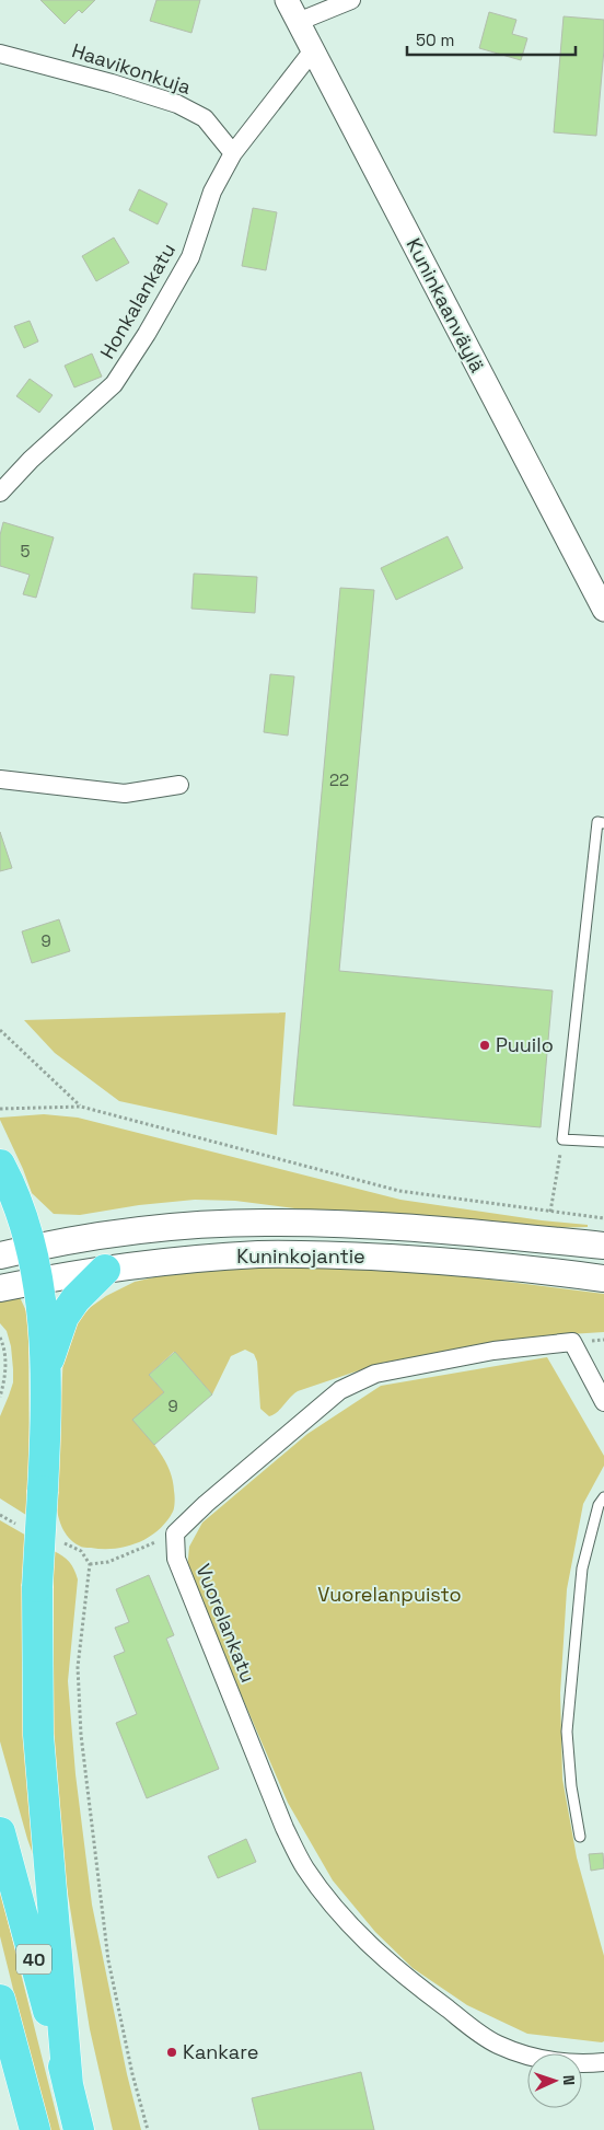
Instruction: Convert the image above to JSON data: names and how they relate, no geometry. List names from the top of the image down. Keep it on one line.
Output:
{"streets":{"highway":["40"],"main road":["Kuninkojantie"],"street":["Haavikonkuja","Honkalankatu","Kuninkaanväylä","Vuorelankatu"]},"crossings":[["Haavikonkuja","Honkalankatu"],["Honkalankatu","Kuninkaanväylä"]],"parks":["Vuorelanpuisto"],"places":["Puuilo","Kankare"],"house_numbers":["5","22","9","9"],"scale_bar":"50 m","north":"right"}
